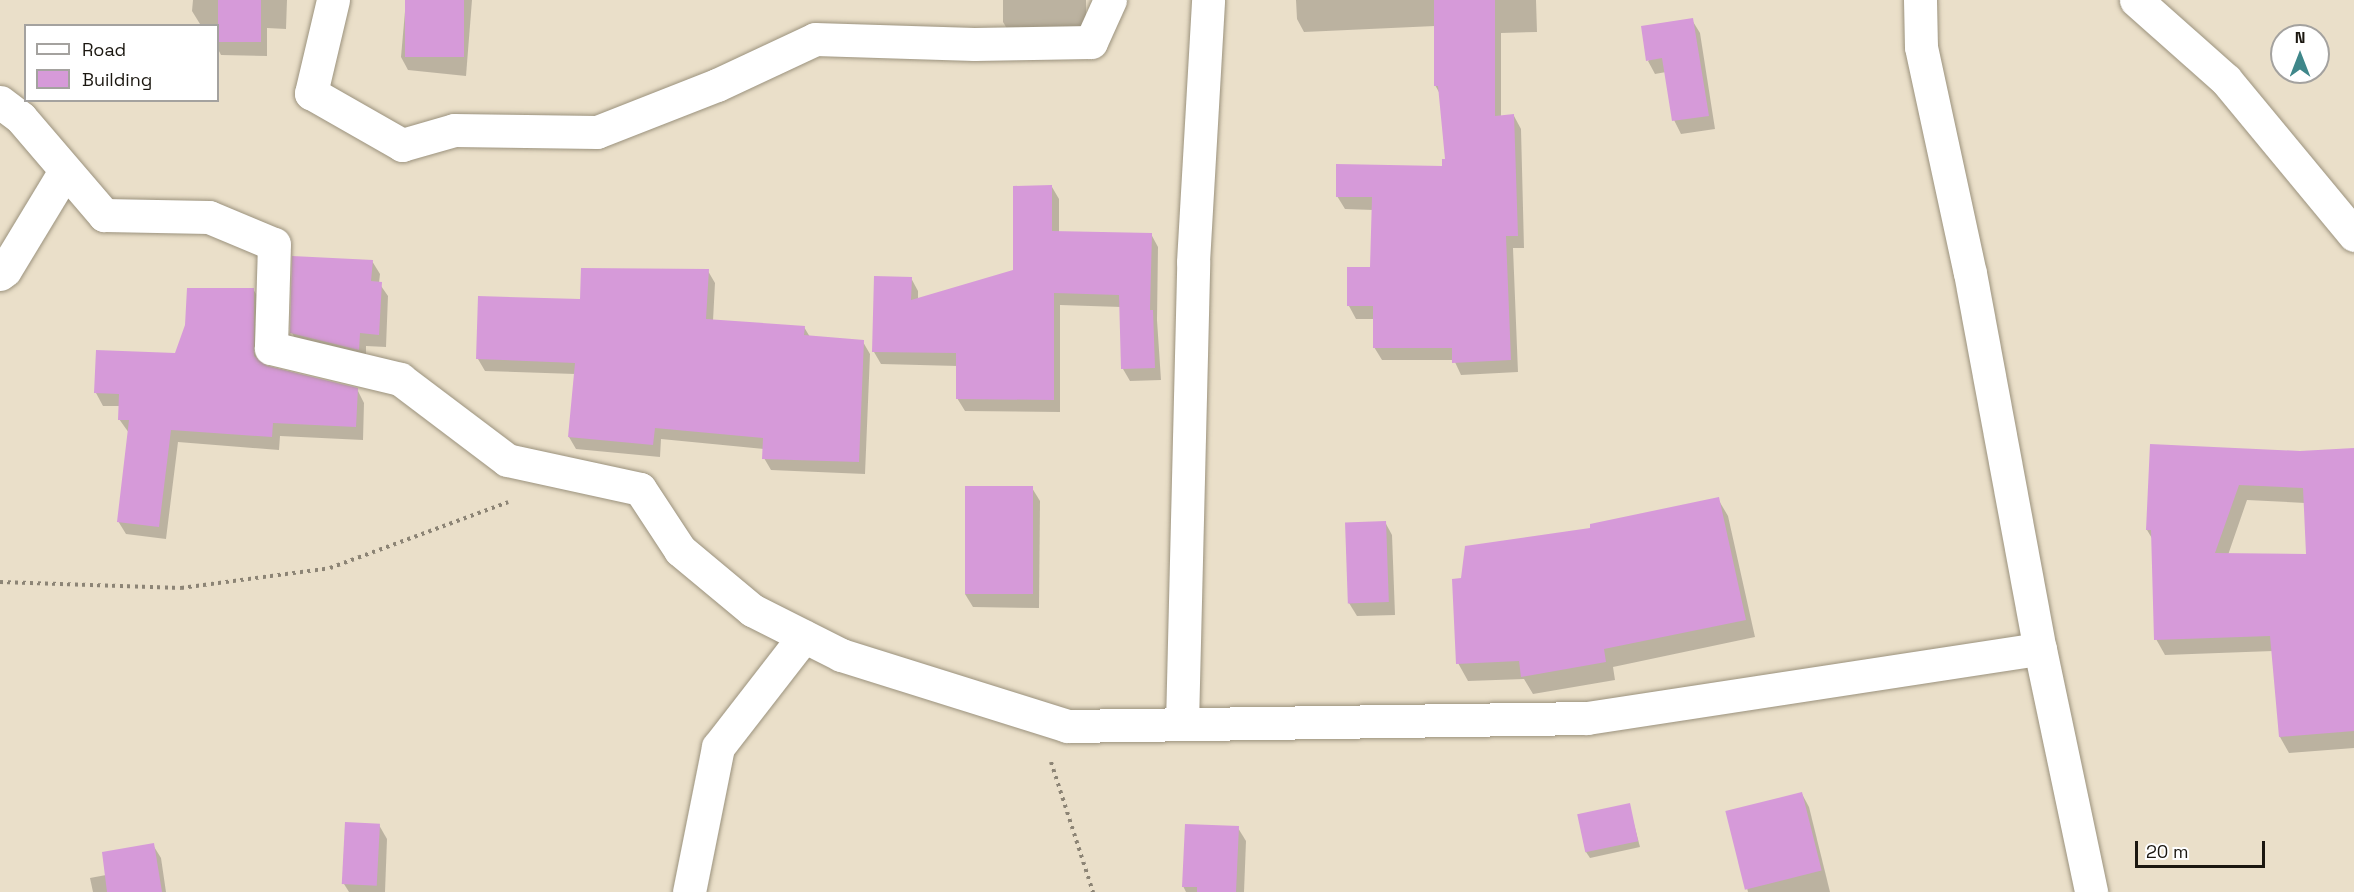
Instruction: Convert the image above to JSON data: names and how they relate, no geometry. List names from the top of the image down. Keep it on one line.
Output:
{"legend":["Road","Building"],"scale_bar":"20 m","north":"top"}
